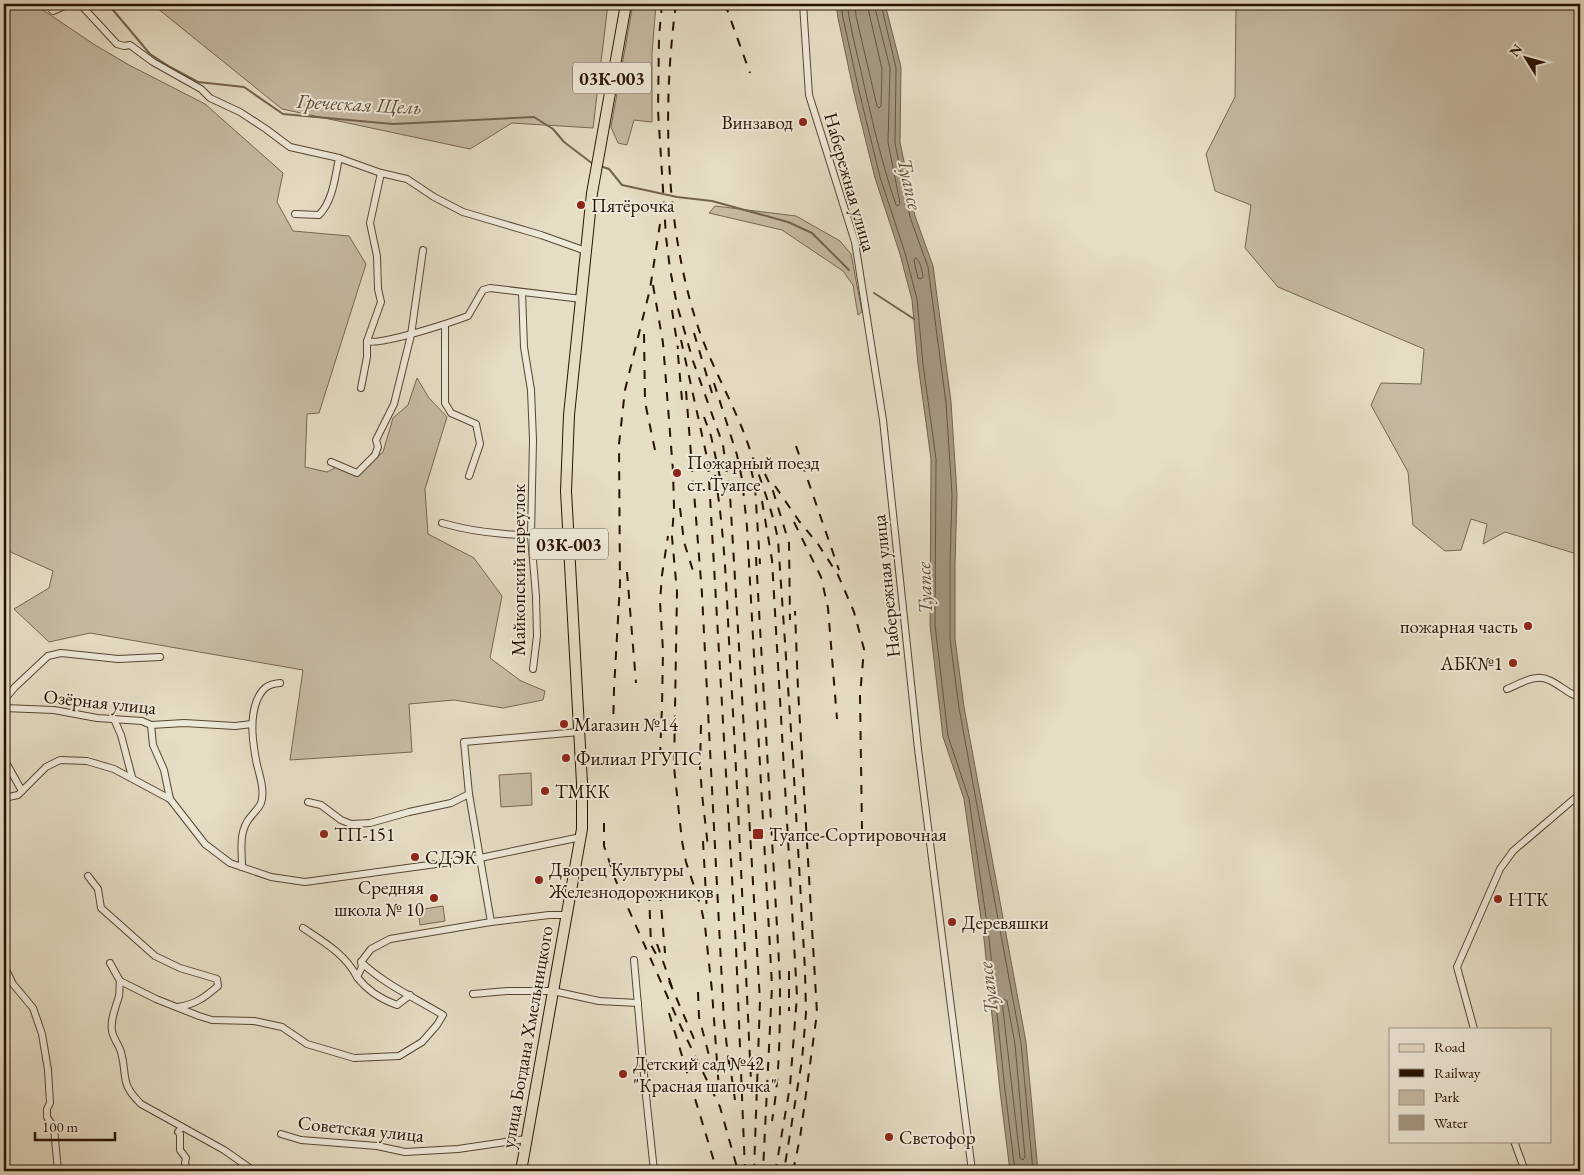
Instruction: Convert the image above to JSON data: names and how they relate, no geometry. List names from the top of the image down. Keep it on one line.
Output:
{"streets":{"main road":["03К-003","улица Богдана Хмельницкого"],"street":["Набережная улица","Майкопский переулок","Озёрная улица","Советская улица"]},"crossings":[["03К-003","улица Богдана Хмельницкого"],["улица Богдана Хмельницкого","Советская улица"]],"water":["Греческая Щель","Туапсе"],"places":{"other":["Винзавод","Пятёрочка","Пожарный поезд ст. Туапсе","пожарная часть","АБК№1","Магазин №14","Филиал РГУПС","ТМКК","ТП-151","СДЭК","Дворец Культуры Железнодорожников","Средняя школа № 10","НТК","Деревяшки","Детский сад №42 \"Красная шапочка\"","Светофор"],"transit":["Туапсе-Сортировочная"]},"legend":["Road","Railway","Park","Water"],"scale_bar":"100 m","north":"top left"}
